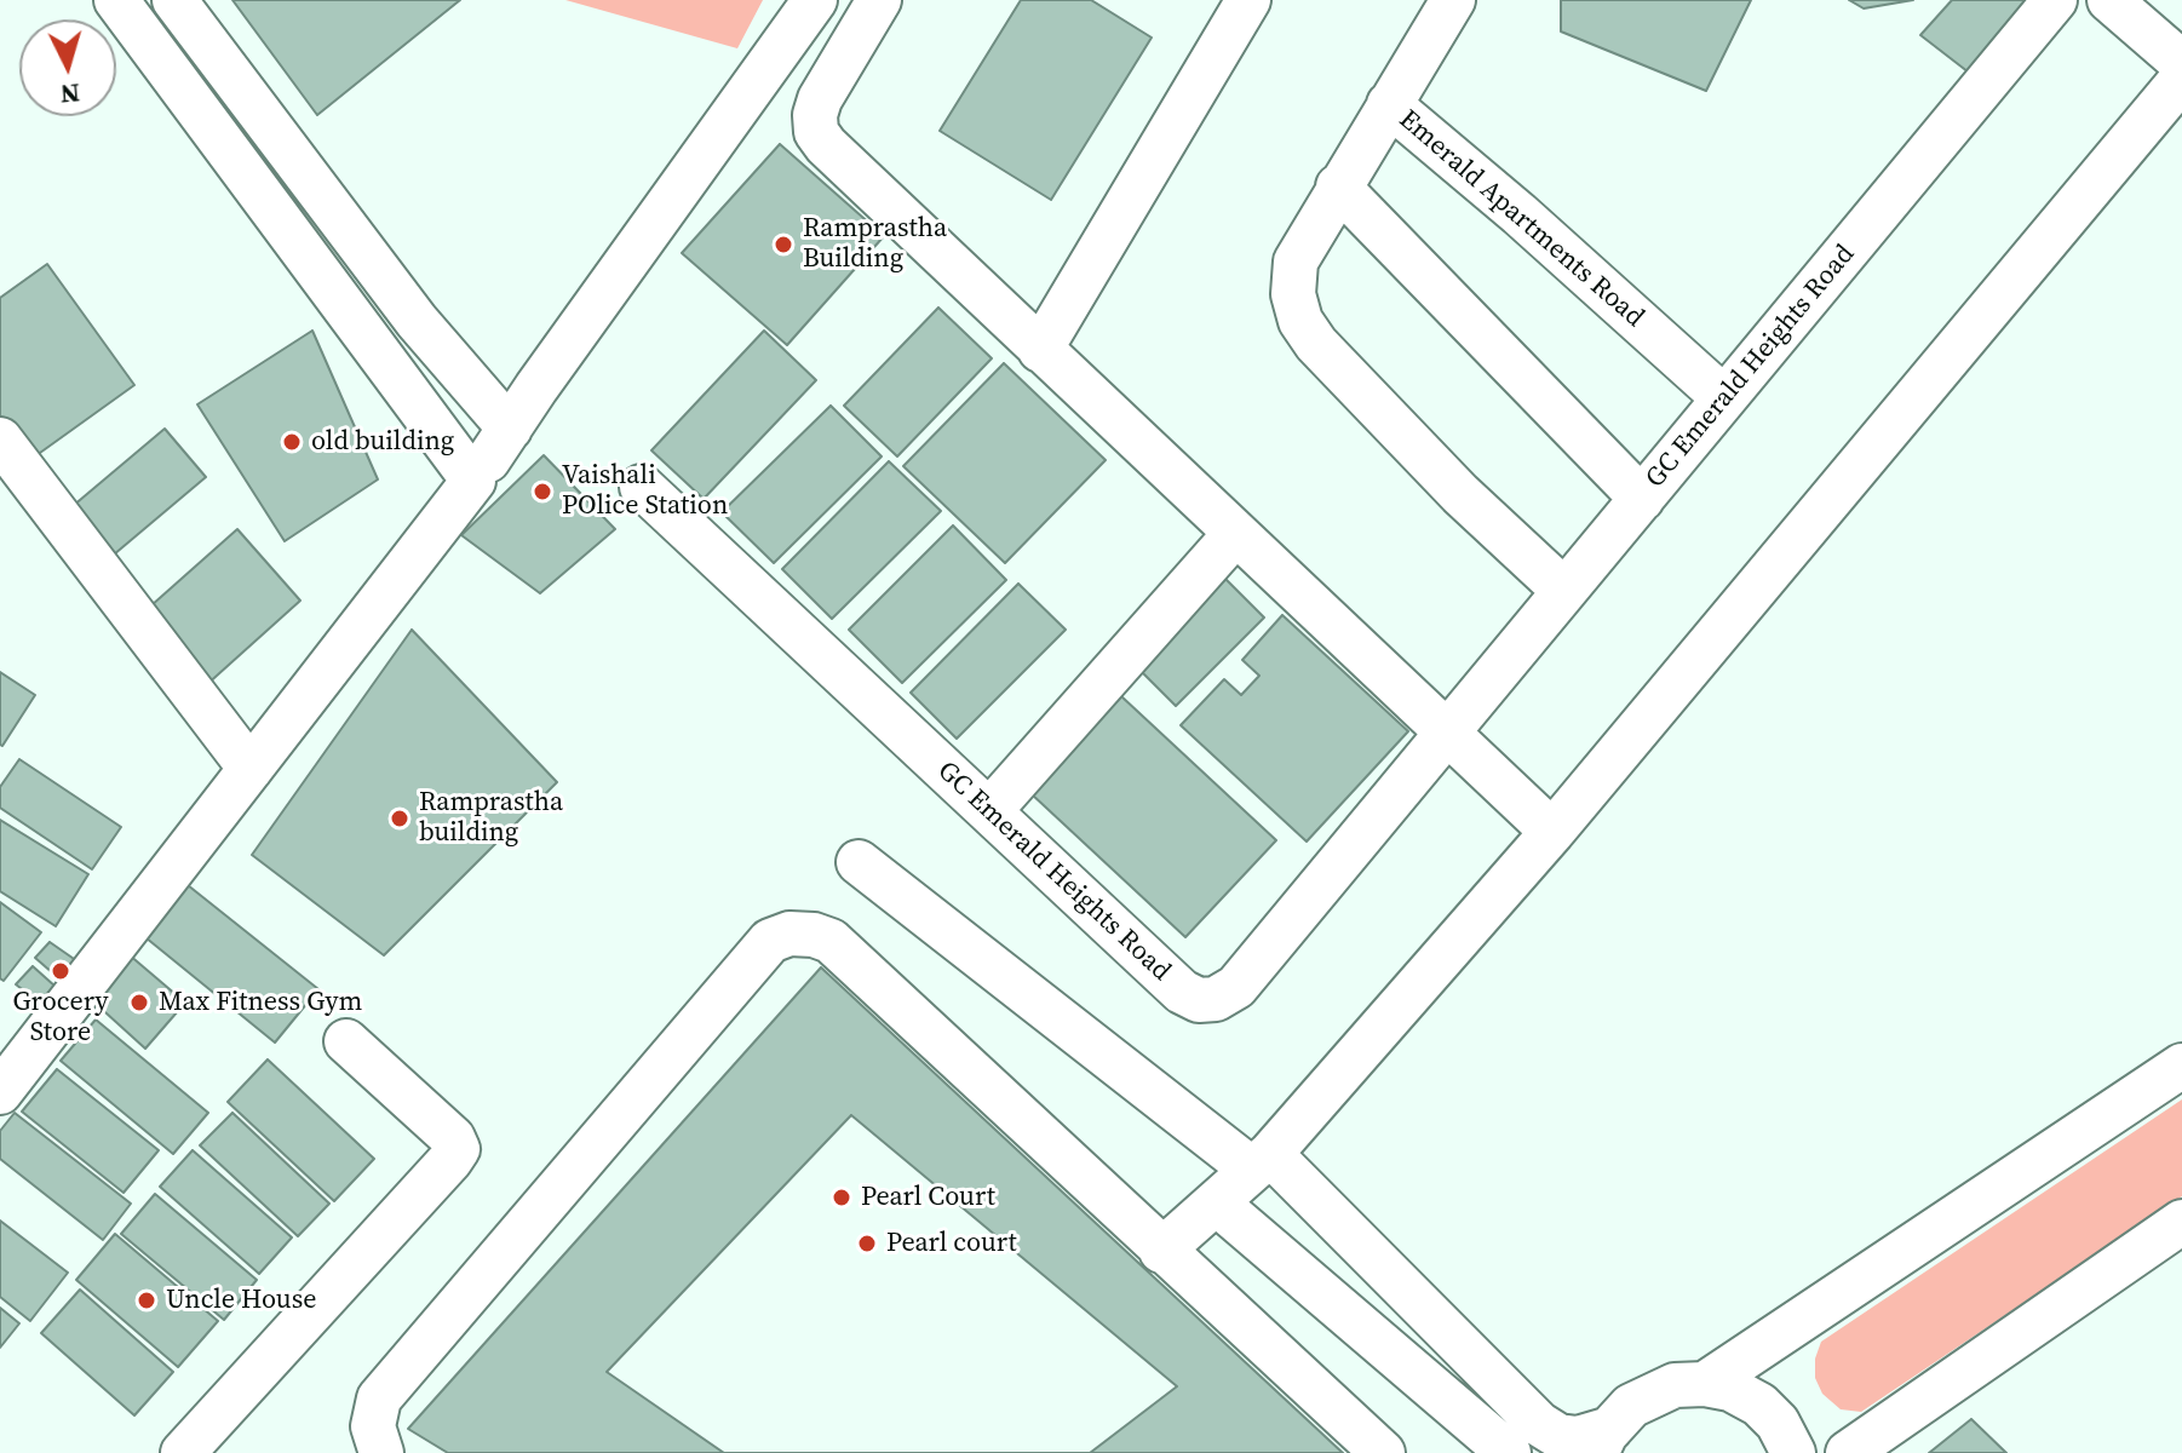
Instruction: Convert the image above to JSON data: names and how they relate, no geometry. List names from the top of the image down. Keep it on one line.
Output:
{"streets":{"street":["Emerald Apartments Road","GC Emerald Heights Road"]},"crossings":[["Emerald Apartments Road","GC Emerald Heights Road"]],"places":["Ramprastha Building","old building","Vaishali POlice Station","Ramprastha building","Grocery Store","Max Fitness Gym","Pearl Court","Pearl court","Uncle House"],"north":"bottom"}
